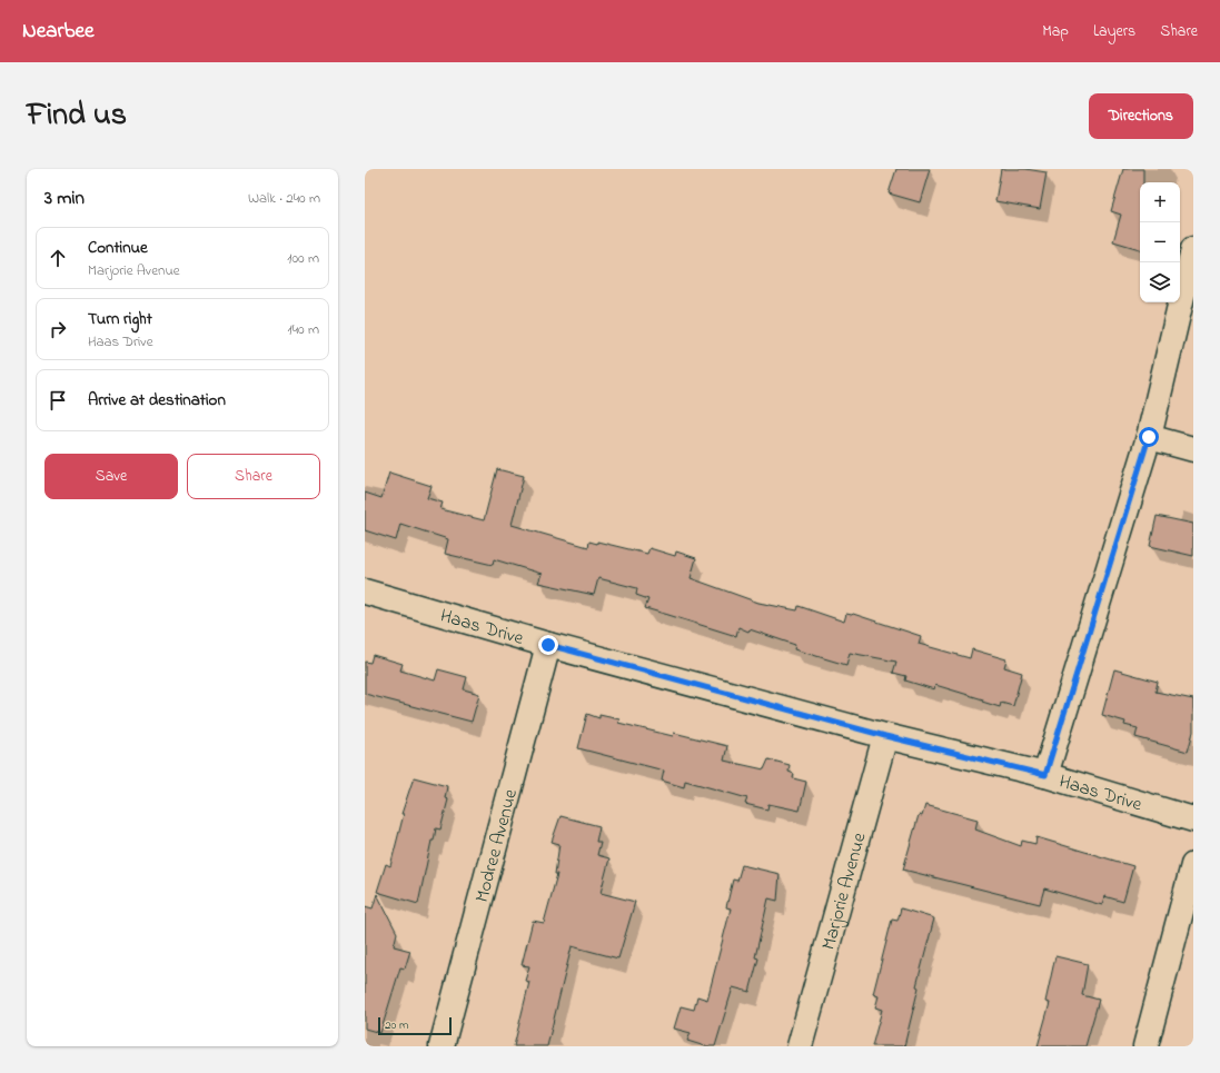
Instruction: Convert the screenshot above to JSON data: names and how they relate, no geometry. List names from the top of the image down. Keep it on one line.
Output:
{"streets":{"street":["Haas Drive","Modree Avenue","Marjorie Avenue"]},"crossings":[["Haas Drive","Modree Avenue"],["Haas Drive","Marjorie Avenue"]],"scale_bar":"20 m","page":{"header":"Nearbee","nav":["Map","Layers","Share"],"title":"Find us","buttons":["Directions",["Save","Share"]],"heading":["3 min","Walk · 240 m"],"map_buttons":["+","−"],"list":[["Continue","Marjorie Avenue","100 m"],["Turn right","Haas Drive","140 m"],"Arrive at destination"],"scale":"20 m"}}
